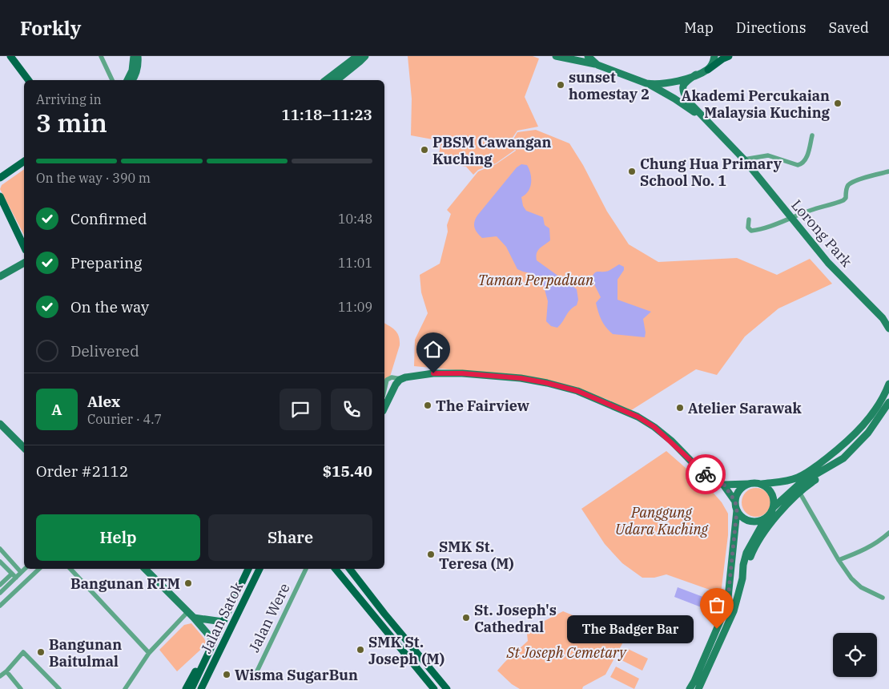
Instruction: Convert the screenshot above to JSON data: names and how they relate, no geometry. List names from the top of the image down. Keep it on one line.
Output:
{"streets":{"main road":["Lorong Park","Jalan Satok"],"street":["Jalan Were"]},"parks":["Taman Perpaduan","Panggung Udara Kuching","St Joseph Cemetary"],"places":["sunset homestay 2","Akademi Percukaian Malaysia Kuching","PBSM Cawangan Kuching","Chung Hua Primary School No. 1","The Fairview","Atelier Sarawak","SMK St. Teresa (M)","Bangunan RTM","St. Joseph's Cathedral","The Badger Bar","SMK St. Joseph (M)","Bangunan Baitulmal","Wisma SugarBun"],"page":{"header":"Forkly","nav":["Map","Directions","Saved"],"heading":["3 min","Arriving in","11:18–11:23"],"panel":["Alex","Courier · 4.7","Order #2112","$15.40"],"bar":"On the way · 390 m","list":[["Confirmed","10:48"],["Preparing","11:01"],["On the way","11:09"],"Delivered"],"round":"A","buttons":["Help","Share"],"bubble":"The Badger Bar"}}
